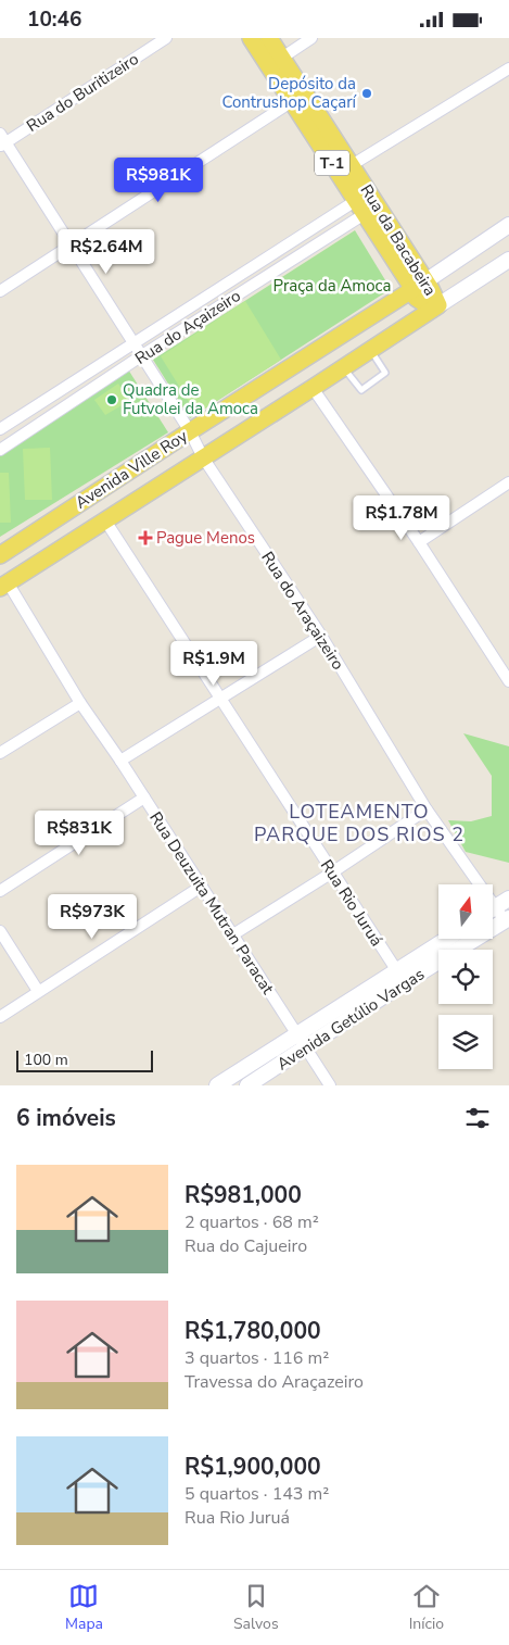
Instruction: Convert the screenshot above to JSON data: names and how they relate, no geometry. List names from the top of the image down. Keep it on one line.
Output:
{"streets":{"main road":["T-1","Rua da Bacabeira","Avenida Ville Roy","Avenida Getúlio Vargas"],"street":["Rua do Buritizeiro","Rua do Açaizeiro","Rua do Araçaizeiro","Rua Deuzuita Mutran Paracat","Rua Rio Juruá"]},"crossings":[["Rua do Buritizeiro","Rua do Araçaizeiro"],["Rua da Bacabeira","Rua do Açaizeiro"],["Rua da Bacabeira","Avenida Ville Roy"],["Rua do Açaizeiro","Rua do Araçaizeiro"],["Avenida Ville Roy","Rua do Araçaizeiro"],["Avenida Ville Roy","Rua Deuzuita Mutran Paracat"],["Avenida Ville Roy","Rua Rio Juruá"],["Rua do Araçaizeiro","Avenida Getúlio Vargas"],["Rua Deuzuita Mutran Paracat","Avenida Getúlio Vargas"],["Rua Rio Juruá","Avenida Getúlio Vargas"]],"districts":["LOTEAMENTO PARQUE DOS RIOS 2"],"parks":["Praça da Amoca"],"places":{"other":["Depósito da Contrushop Caçarí","Quadra de Futvolei da Amoca"],"health":["Pague Menos"]},"scale_bar":"100 m","north":"top","page":{"status":"10:46","price":["R$981K","R$2.64M","R$1.78M","R$1.9M","R$831K","R$973K"],"scale":"100 m","heading":"6 imóveis","list":[{"name":"R$981,000","note":"2 quartos · 68 m² · Rua do Cajueiro"},{"name":"R$1,780,000","note":"3 quartos · 116 m² · Travessa do Araçazeiro"},{"name":"R$1,900,000","note":"5 quartos · 143 m² · Rua Rio Juruá"}],"tabs":["Mapa","Salvos","Início"]}}
